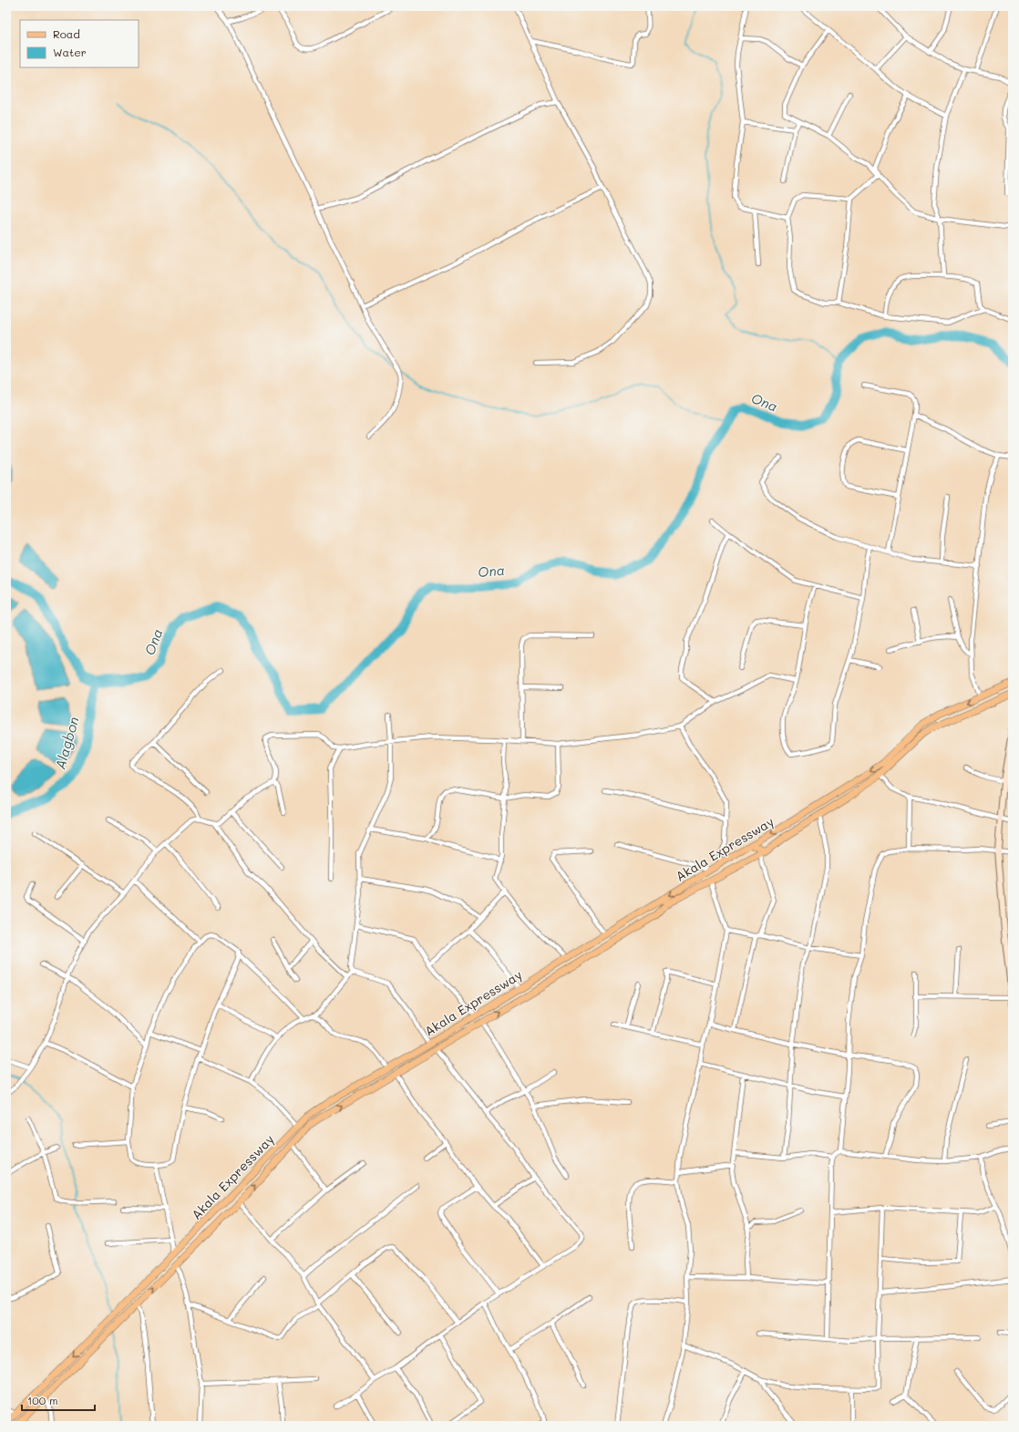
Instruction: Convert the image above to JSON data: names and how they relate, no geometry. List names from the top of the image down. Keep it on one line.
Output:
{"streets":{"main road":["Akala Expressway"]},"water":["Ona","Alagbon"],"legend":["Road","Water"],"scale_bar":"100 m"}
